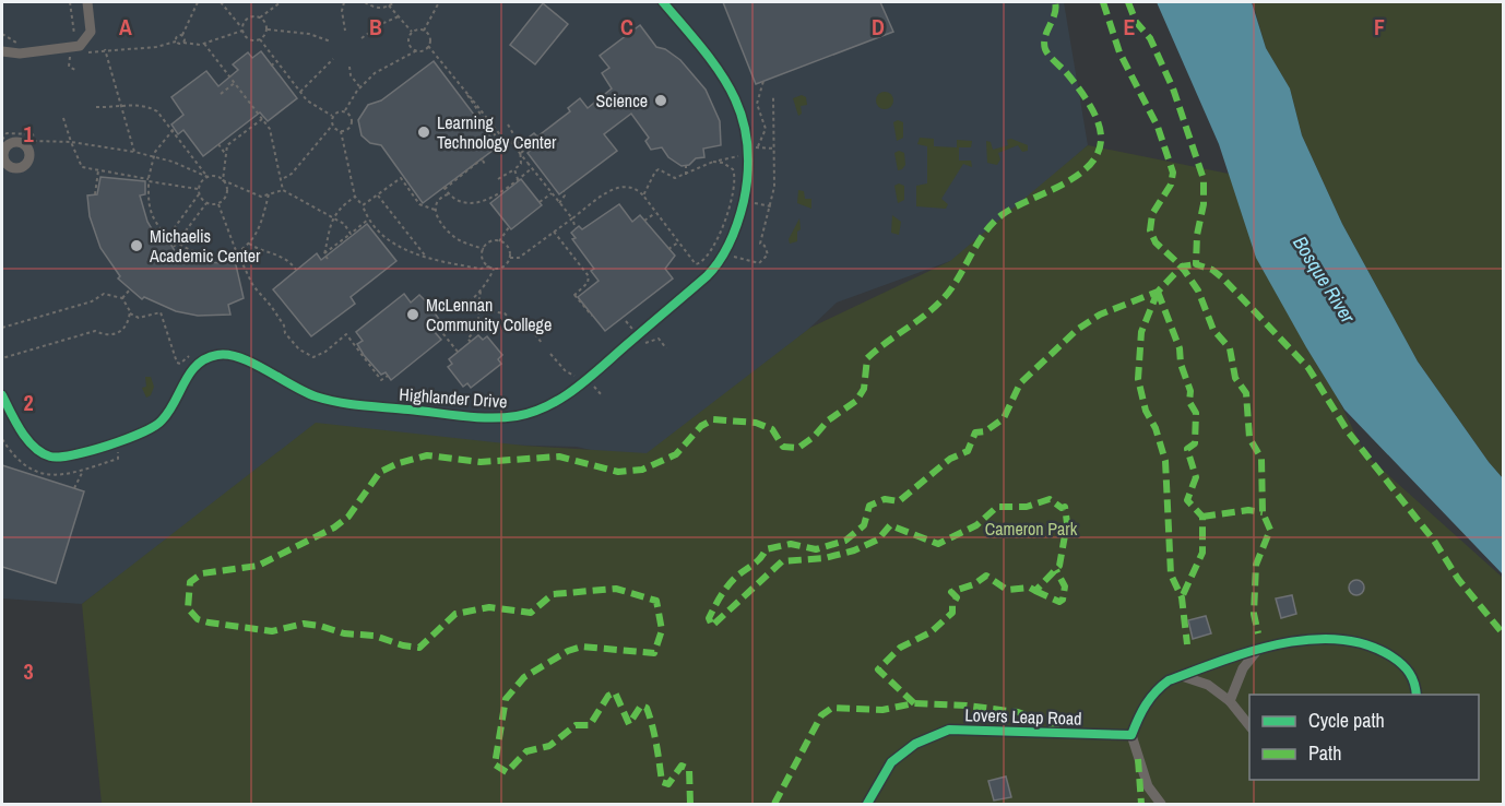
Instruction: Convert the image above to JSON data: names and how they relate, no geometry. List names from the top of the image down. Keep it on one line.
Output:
{"streets":{"street":["Highlander Drive","Lovers Leap Road"]},"water":["Bosque River"],"parks":["Cameron Park"],"places":["Science","Learning Technology Center","Michaelis Academic Center","McLennan Community College"],"legend":["Cycle path","Path"],"grid":{"columns":["A","B","C","D","E","F"],"rows":["1","2","3"]}}
